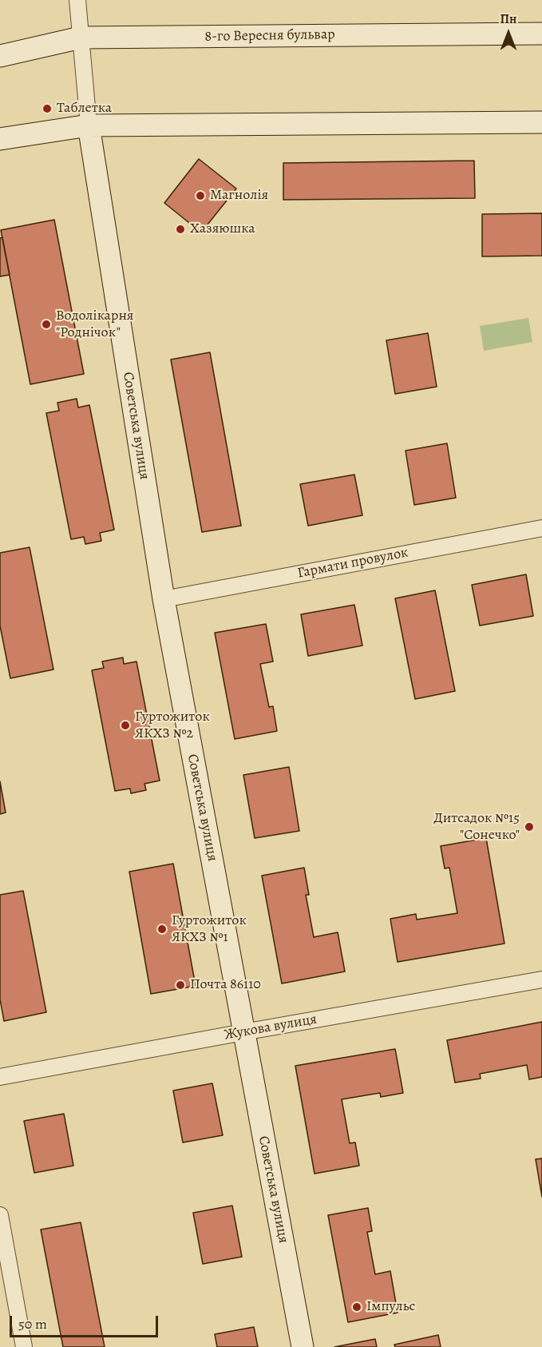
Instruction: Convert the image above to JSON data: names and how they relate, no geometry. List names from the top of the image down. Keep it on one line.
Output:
{"streets":{"street":["8-го Вересня бульвар","Советська вулиця","Гармати провулок","Жукова вулиця"]},"crossings":[["Советська вулиця","Гармати провулок"],["Советська вулиця","Жукова вулиця"]],"places":["Таблетка","Магнолія","Хазяюшка","Водолікарня \"Роднічок\"","Гуртожиток ЯКХЗ №2","Дитсадок №15 \"Сонечко\"","Гуртожиток ЯКХЗ №1","Почта 86110","Імпульс"],"scale_bar":"50 m","north":"top"}
